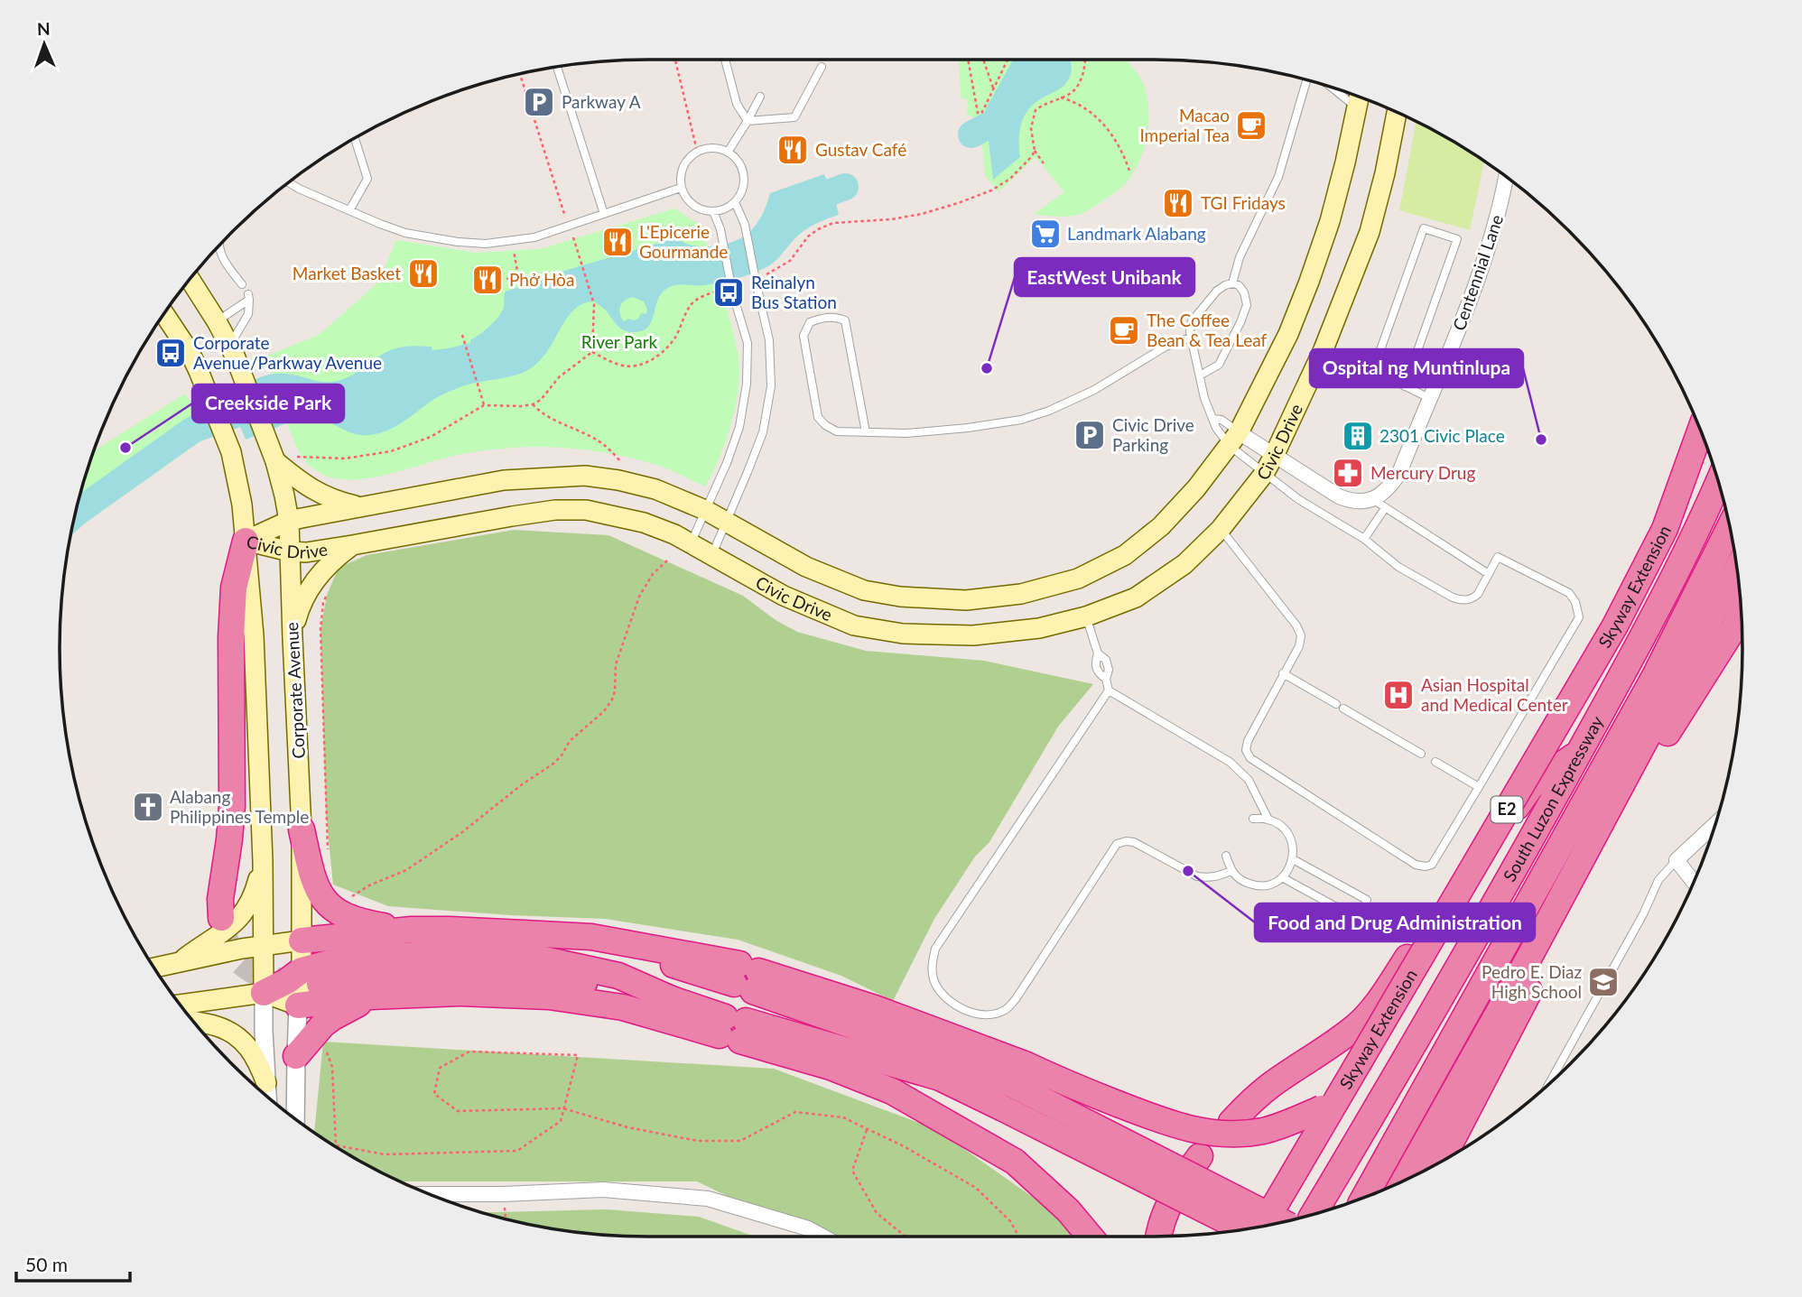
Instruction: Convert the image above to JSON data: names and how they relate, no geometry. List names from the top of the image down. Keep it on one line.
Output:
{"streets":{"highway":["Skyway Extension","South Luzon Expressway","E2"],"main road":["Civic Drive","Corporate Avenue"],"street":["Centennial Lane"]},"crossings":[["Civic Drive","Corporate Avenue"]],"parks":["River Park"],"places":{"parking":["Parkway A","Civic Drive Parking"],"cafe":["Macao Imperial Tea","The Coffee Bean & Tea Leaf"],"restaurant":["Gustav Café","TGI Fridays","L'Epicerie Gourmande","Market Basket","Phở Hòa"],"supermarket":["Landmark Alabang"],"bus stop":["Reinalyn Bus Station","Corporate Avenue/Parkway Avenue"],"other":["EastWest Unibank","Ospital ng Muntinlupa","Creekside Park","Food and Drug Administration"],"building":["2301 Civic Place"],"pharmacy":["Mercury Drug"],"hospital":["Asian Hospital and Medical Center"],"church":["Alabang Philippines Temple"],"school or university":["Pedro E. Diaz High School"]},"scale_bar":"50 m","north":"top"}
